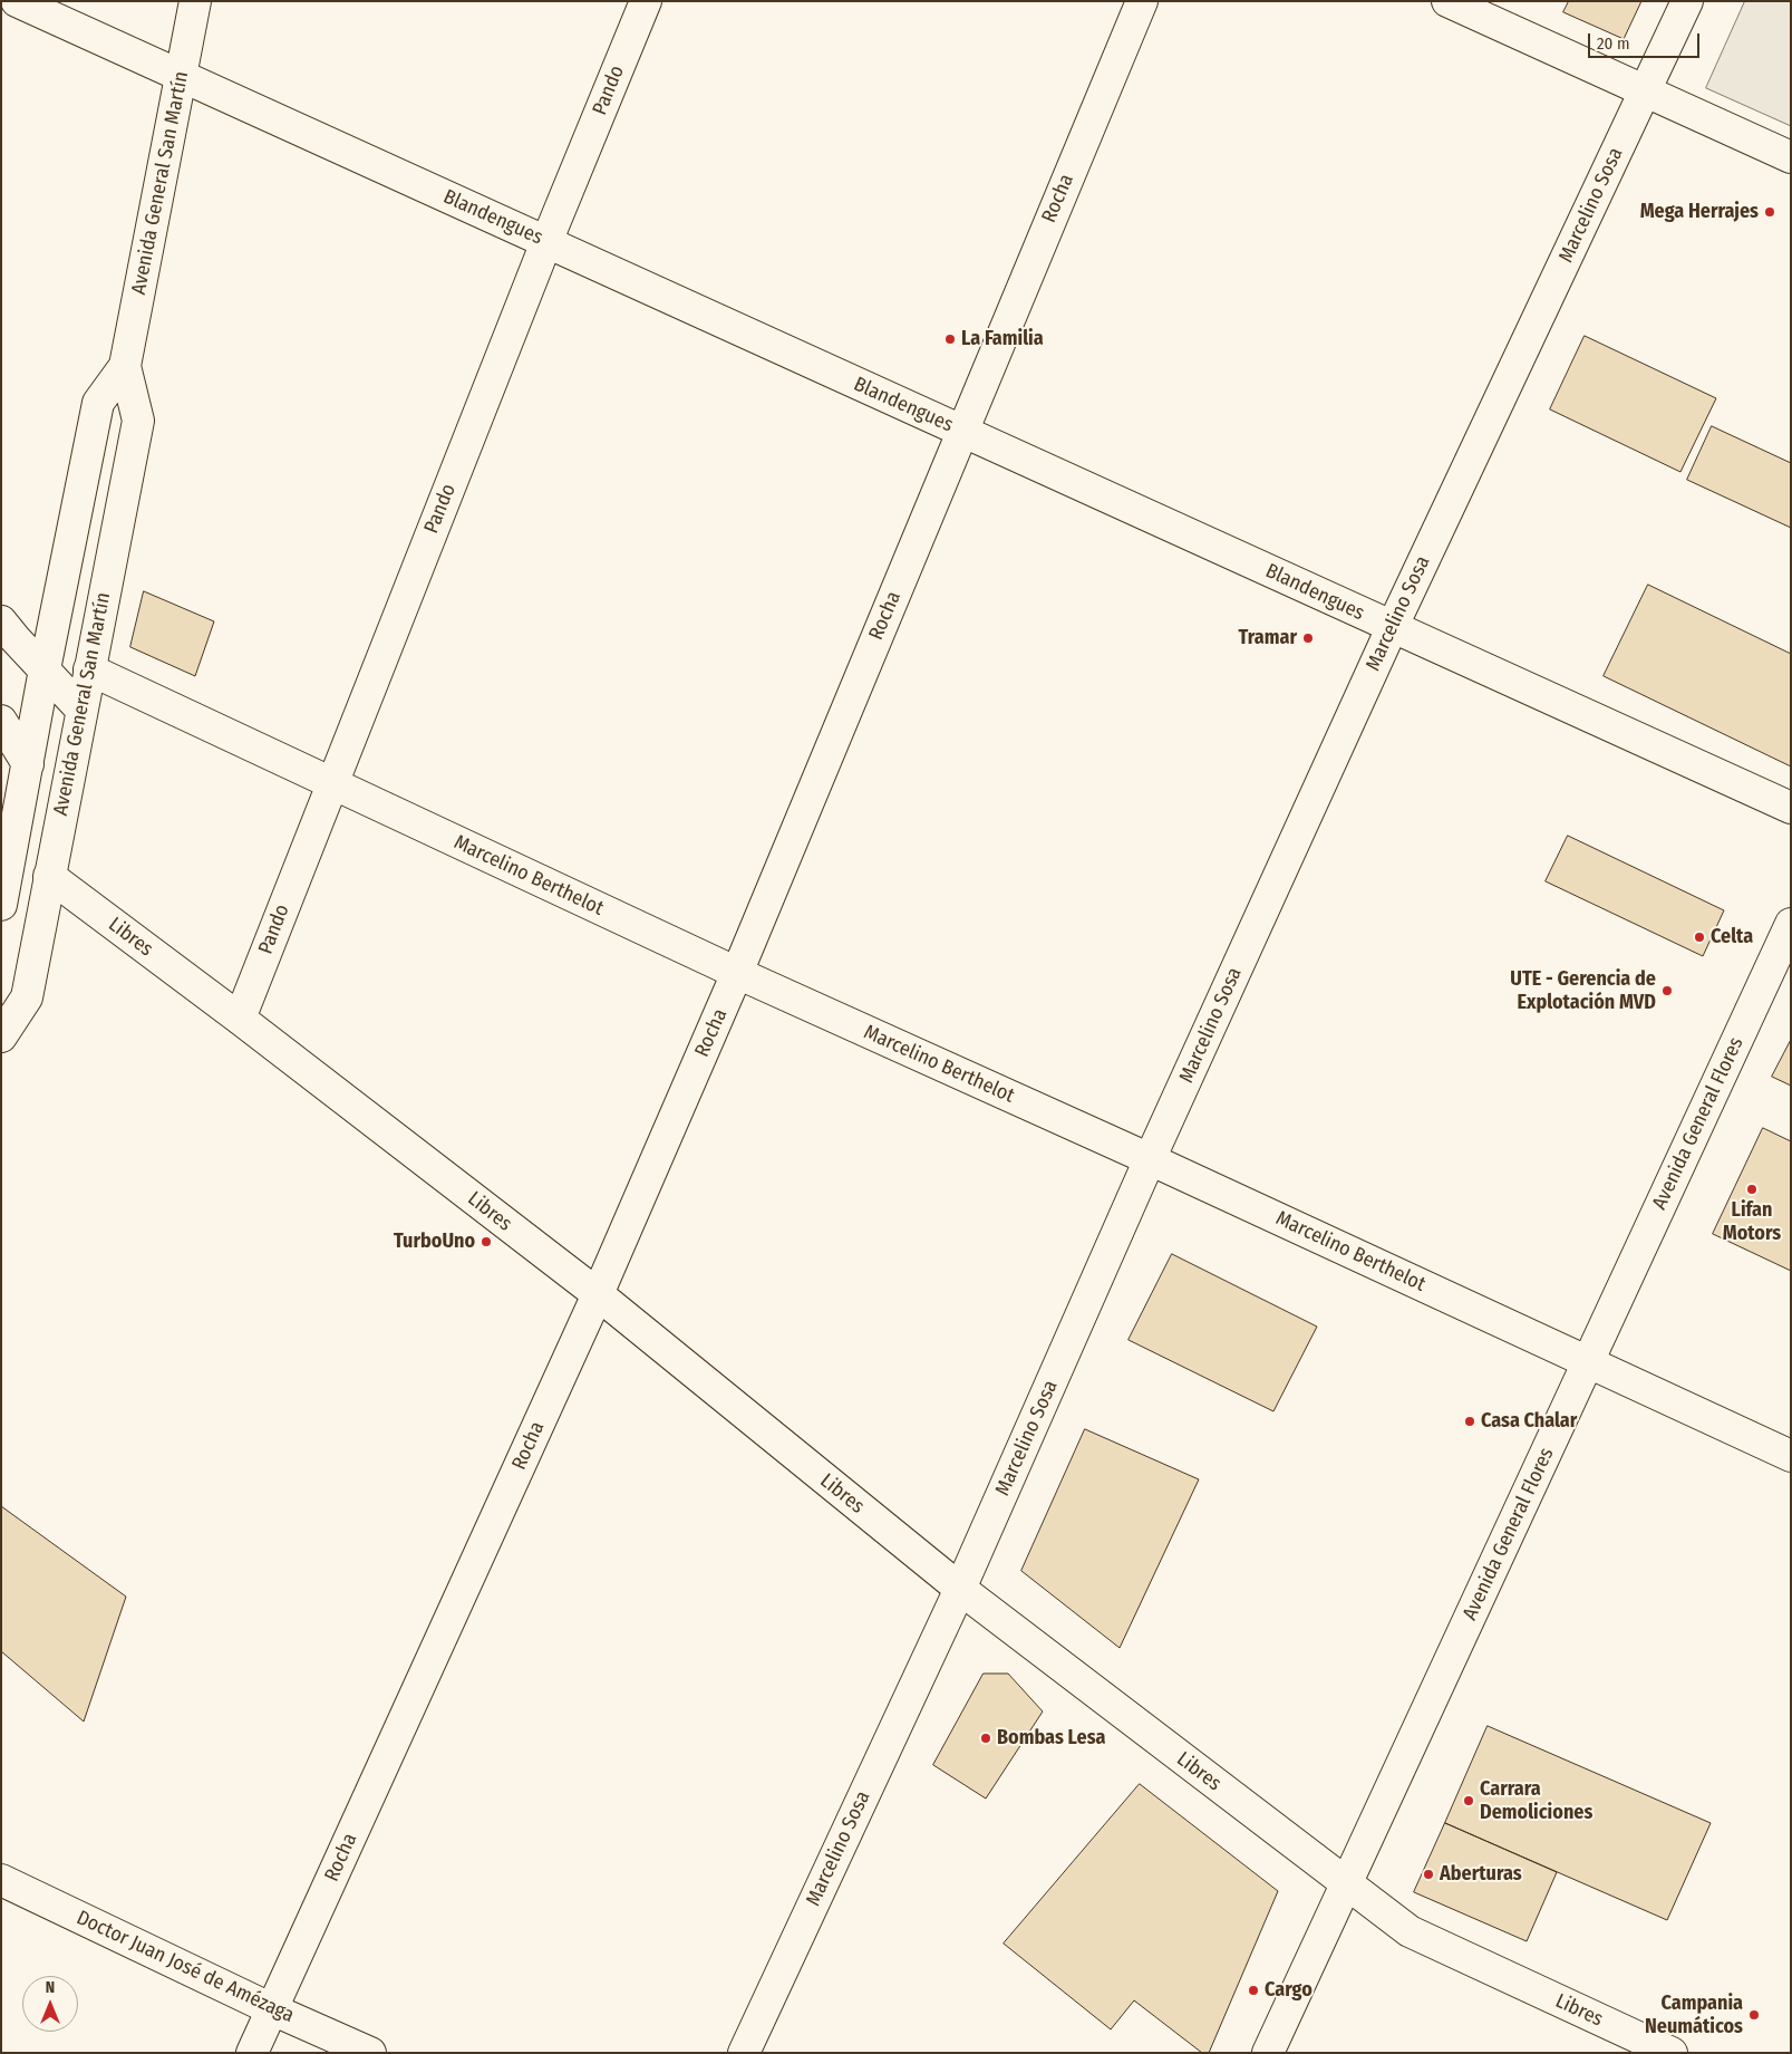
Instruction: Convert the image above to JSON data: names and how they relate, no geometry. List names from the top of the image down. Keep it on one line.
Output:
{"streets":{"street":["Pando","Avenida General San Martín","Rocha","Marcelino Sosa","Blandengues","Marcelino Berthelot","Libres","Avenida General Flores","Doctor Juan José de Amézaga"]},"crossings":[["Pando","Blandengues"],["Pando","Marcelino Berthelot"],["Pando","Libres"],["Avenida General San Martín","Blandengues"],["Avenida General San Martín","Marcelino Berthelot"],["Avenida General San Martín","Libres"],["Rocha","Blandengues"],["Rocha","Marcelino Berthelot"],["Rocha","Libres"],["Rocha","Doctor Juan José de Amézaga"],["Marcelino Sosa","Blandengues"],["Marcelino Sosa","Marcelino Berthelot"],["Marcelino Sosa","Libres"],["Marcelino Berthelot","Avenida General Flores"],["Libres","Avenida General Flores"]],"places":["Mega Herrajes","La Familia","Tramar","Celta","UTE - Gerencia de Explotación MVD","Lifan Motors","TurboUno","Casa Chalar","Bombas Lesa","Carrara Demoliciones","Aberturas","Cargo","Campania Neumáticos"],"scale_bar":"20 m","north":"top"}
